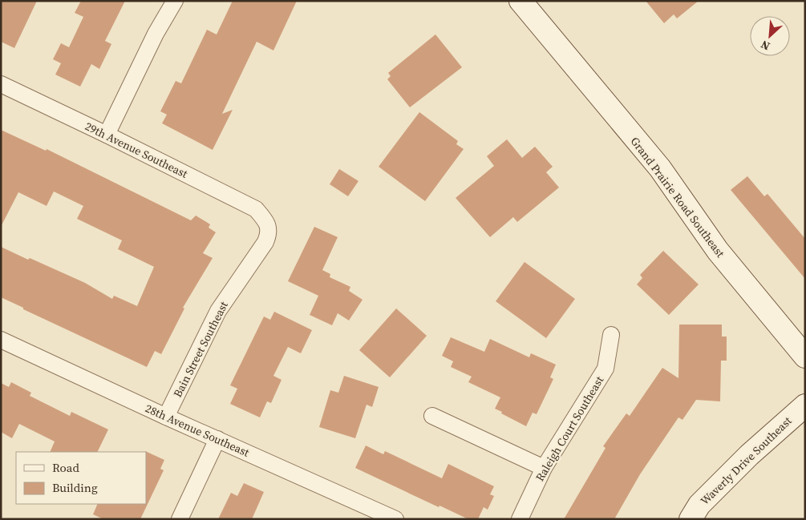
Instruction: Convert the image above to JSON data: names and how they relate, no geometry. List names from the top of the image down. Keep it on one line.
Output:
{"streets":{"main road":["Grand Prairie Road Southeast","Waverly Drive Southeast"],"street":["29th Avenue Southeast","Bain Street Southeast","Raleigh Court Southeast","28th Avenue Southeast"]},"crossings":[["29th Avenue Southeast","Bain Street Southeast"],["Bain Street Southeast","28th Avenue Southeast"]],"legend":["Road","Building"],"north":"bottom left"}
